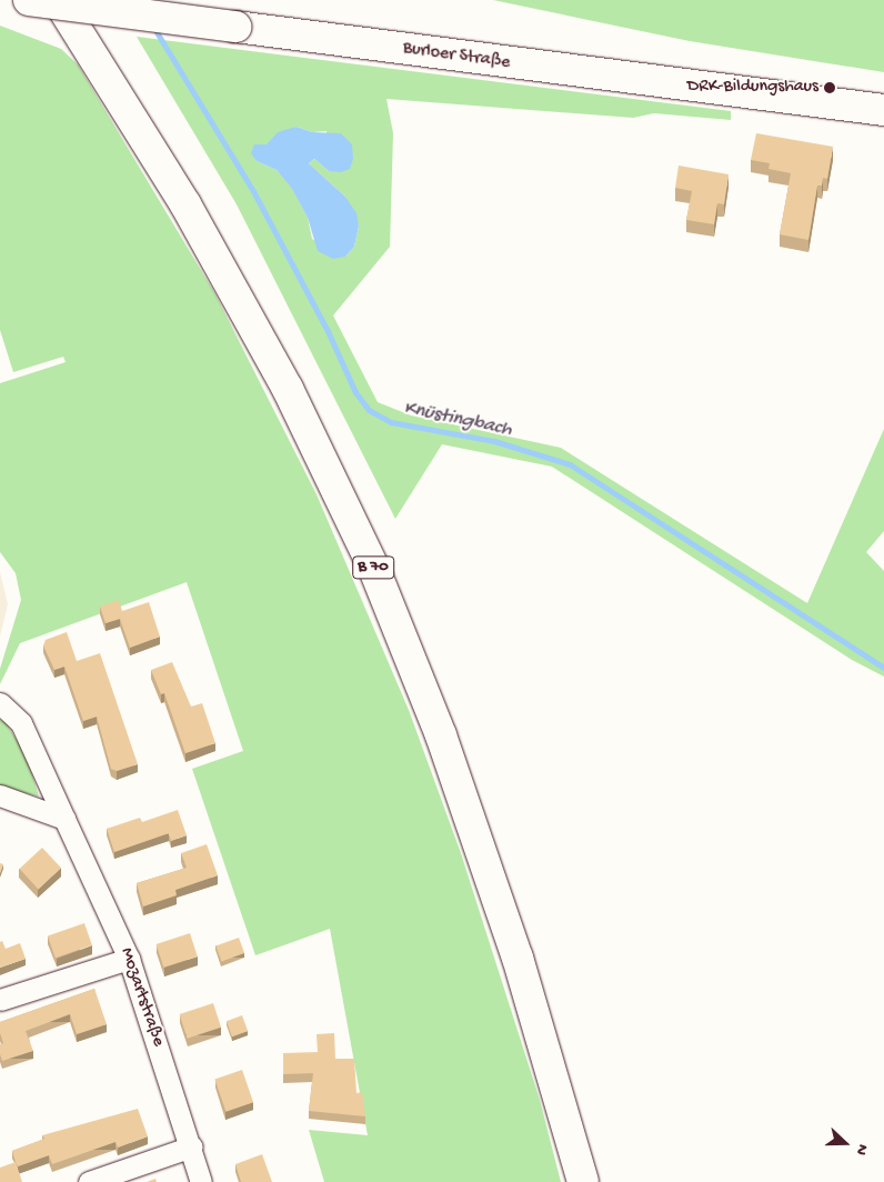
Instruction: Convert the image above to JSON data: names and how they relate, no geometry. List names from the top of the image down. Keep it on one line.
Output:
{"streets":{"main road":["Burloer Straße","B 70"],"street":["Mozartstraße"]},"water":["Knüstingbach"],"places":["DRK-Bildungshaus"],"north":"right"}
